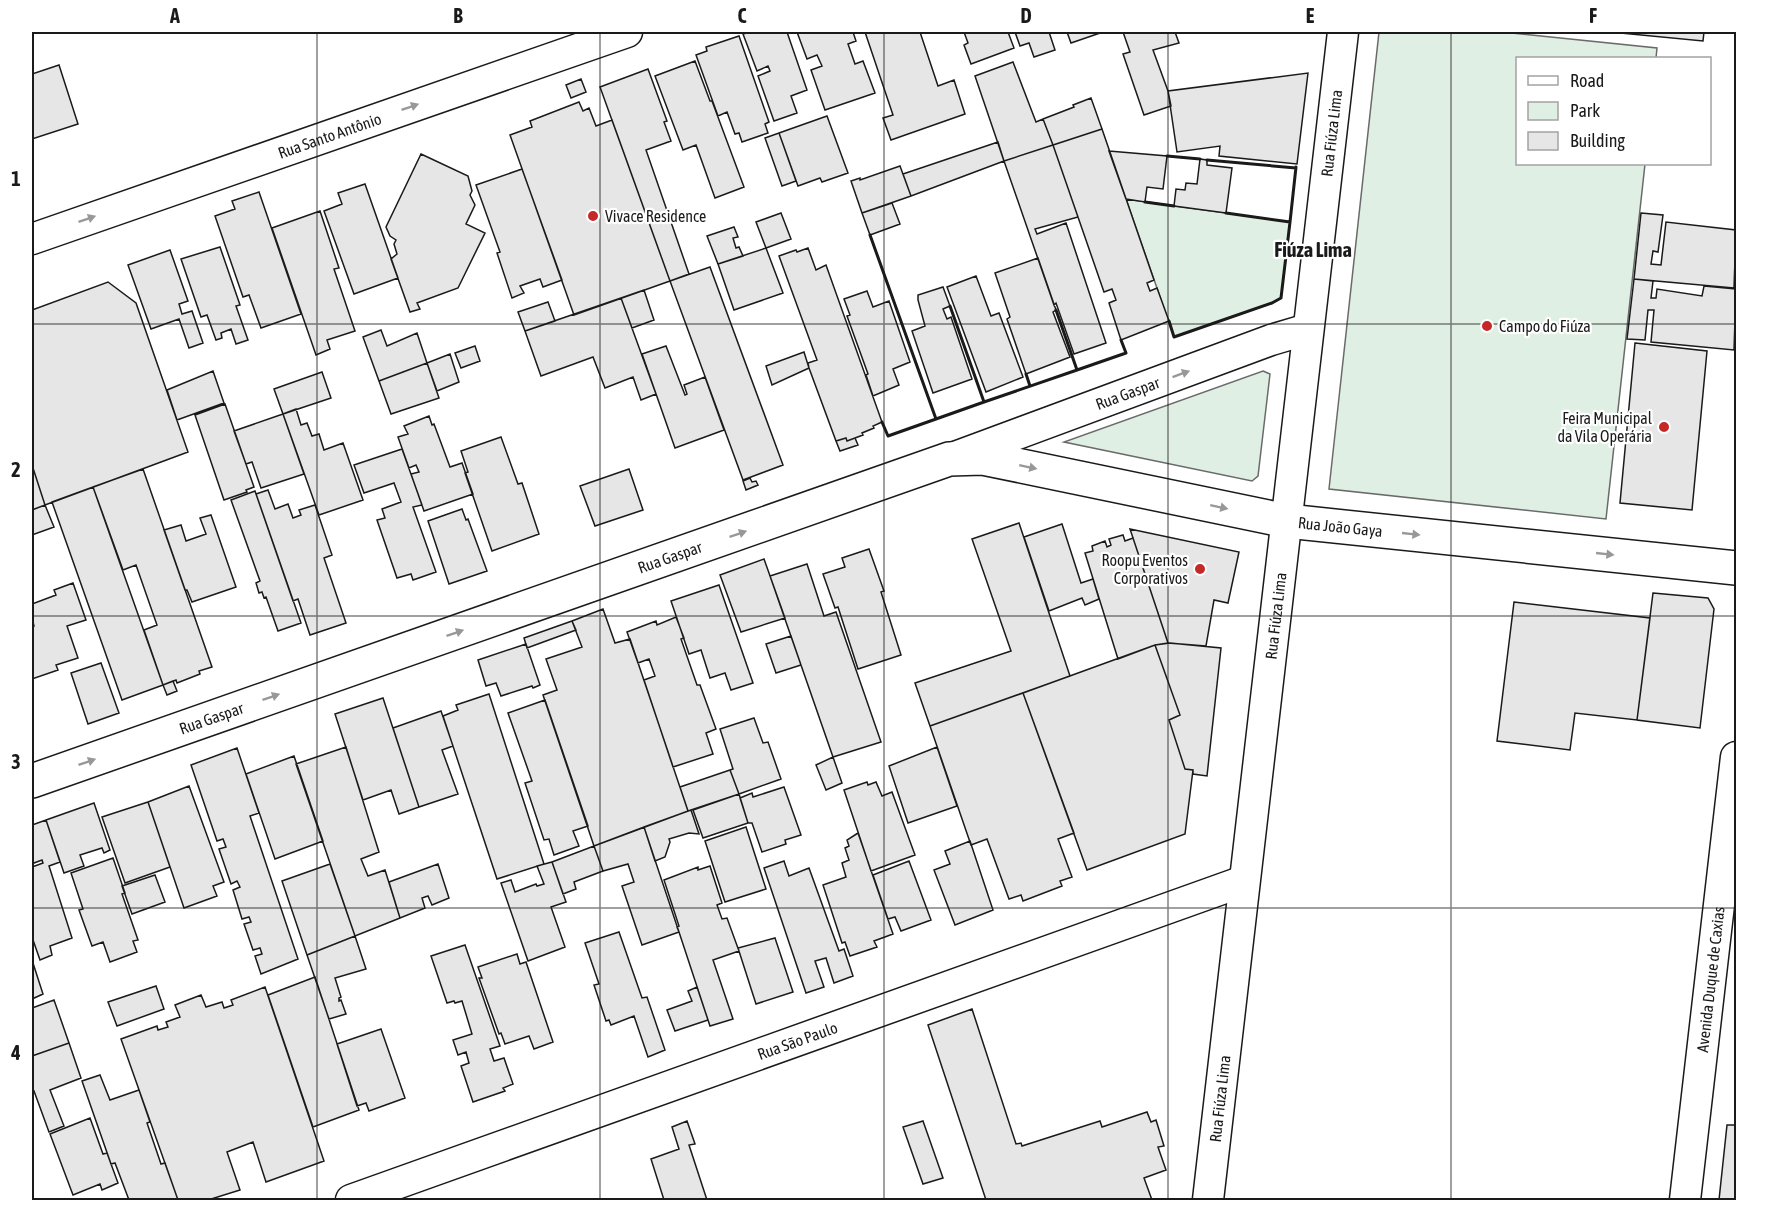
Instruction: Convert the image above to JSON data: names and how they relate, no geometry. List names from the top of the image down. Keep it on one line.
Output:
{"streets":{"main road":["Rua Gaspar","Rua João Gaya"],"street":["Rua Fiúza Lima","Rua Santo Antônio","Avenida Duque de Caxias","Rua São Paulo"]},"crossings":[["Rua Fiúza Lima","Rua Gaspar"],["Rua Fiúza Lima","Rua João Gaya"],["Rua Fiúza Lima","Rua São Paulo"],["Rua Gaspar","Rua João Gaya"]],"one_way":["Rua Santo Antônio","Rua Gaspar","Rua João Gaya"],"districts":["Fiúza Lima"],"places":["Vivace Residence","Campo do Fiúza","Feira Municipal da Vila Operária","Roopu Eventos Corporativos"],"legend":["Road","Park","Building"],"grid":{"columns":["A","B","C","D","E","F"],"rows":["1","2","3","4"]}}
